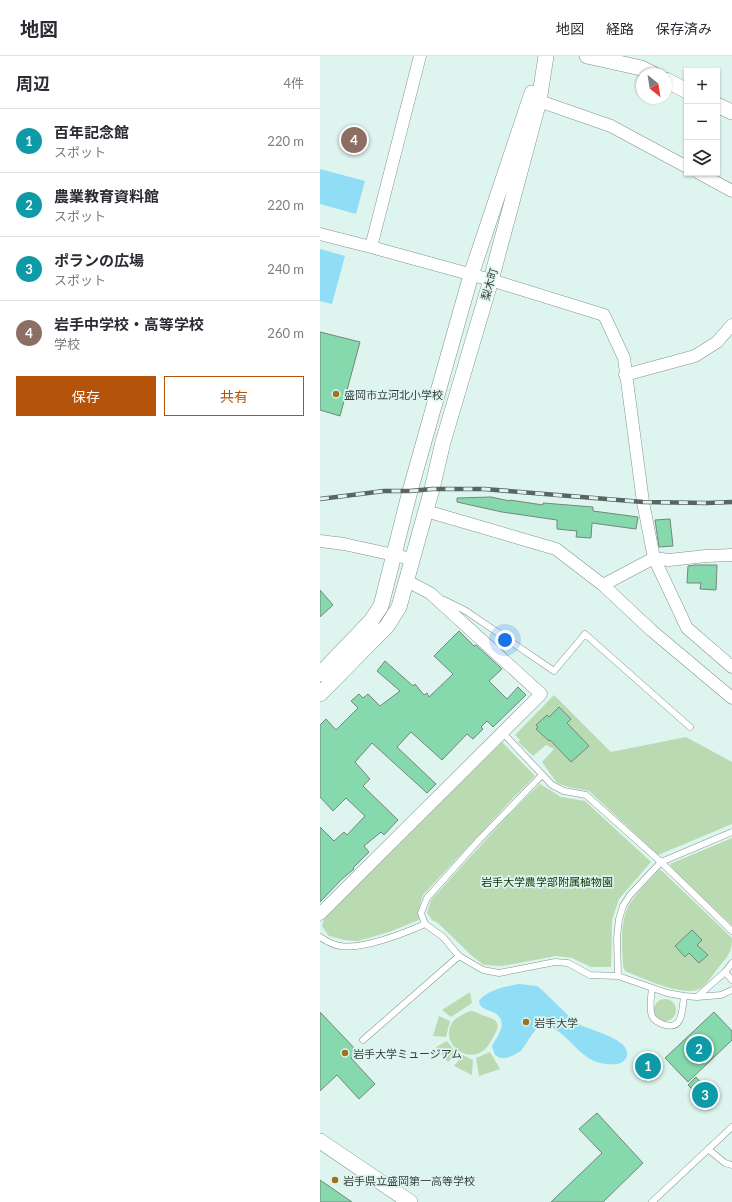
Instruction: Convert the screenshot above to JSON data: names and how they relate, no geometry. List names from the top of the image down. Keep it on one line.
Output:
{"streets":{"street":["梨木町"]},"parks":["岩手大学農学部附属植物園"],"places":["盛岡市立河北小学校","岩手大学","岩手大学ミュージアム","岩手県立盛岡第一高等学校"],"north":"bottom right","page":{"header":"地図","nav":["地図","経路","保存済み"],"heading":["周辺","4件"],"map_buttons":["+","−"],"list":[{"mark":"1","name":"百年記念館","note":"スポット","value":"220 m"},{"mark":"2","name":"農業教育資料館","note":"スポット","value":"220 m"},{"mark":"3","name":"ポランの広場","note":"スポット","value":"240 m"},{"mark":"4","name":"岩手中学校・高等学校","note":"学校","value":"260 m"}],"pins":["4","2","1","3"],"buttons":["保存","共有"]}}
